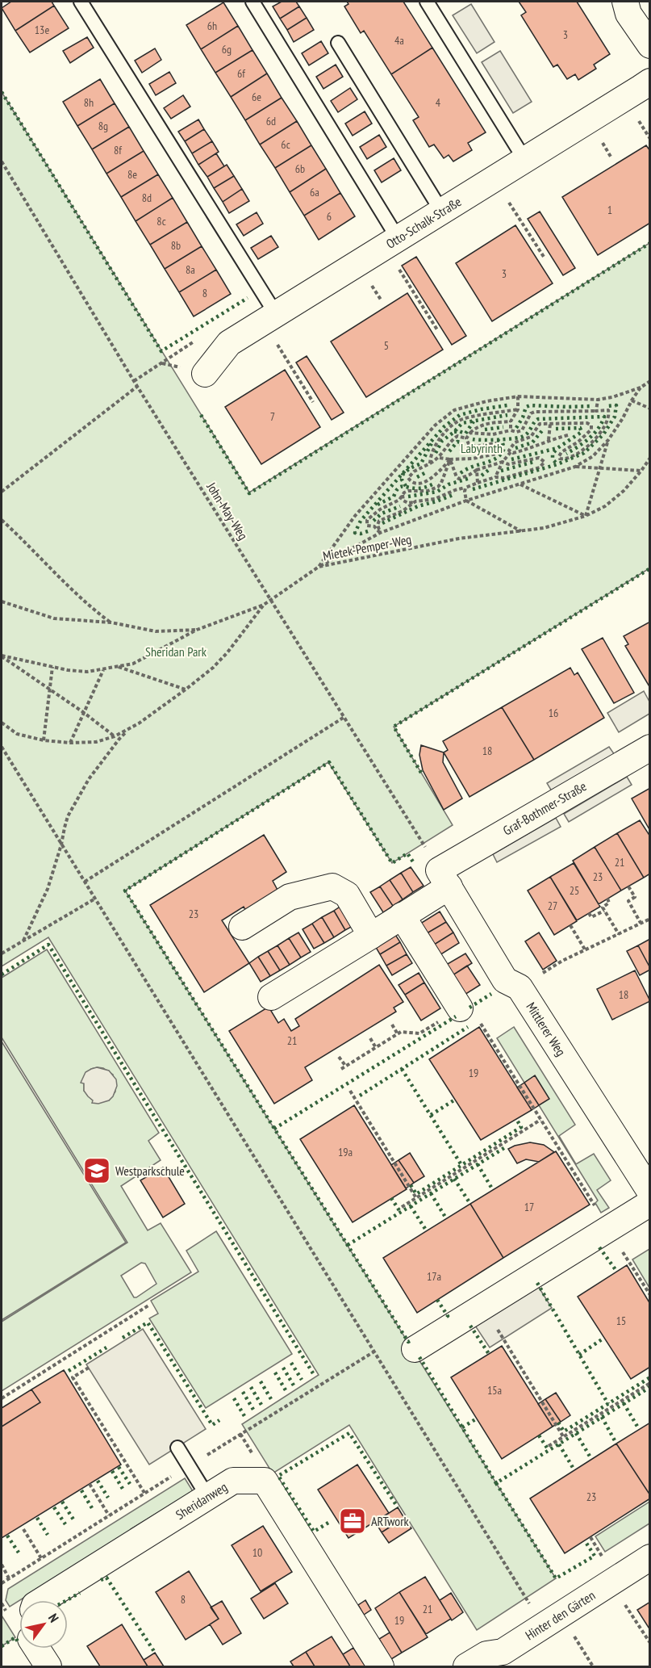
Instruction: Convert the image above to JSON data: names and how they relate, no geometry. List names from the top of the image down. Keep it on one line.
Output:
{"streets":{"street":["Otto-Schalk-Straße","Graf-Bothmer-Straße","Mittlerer Weg","Sheridanweg","Hinter den Gärten"],"path":["John-May-Weg","Mietek-Pemper-Weg"]},"crossings":[["John-May-Weg","Mietek-Pemper-Weg"],["John-May-Weg","Graf-Bothmer-Straße"],["John-May-Weg","Mittlerer Weg"],["Graf-Bothmer-Straße","Mittlerer Weg"]],"parks":["Labyrinth","Sheridan Park"],"places":{"school or university":["Westparkschule"],"office":["ARTwork"]},"house_numbers":["6h","13e","3","4a","6g","6f","6e","8h","4","6d","8g","6c","8f","6b","8e","6a","8d","1","6","8c","8b","8a","3","8","5","7","16","18","21","23","25","27","23","18","21","19","19a","17","17a","15","15a","23","10","8","21","19"],"north":"top right"}
